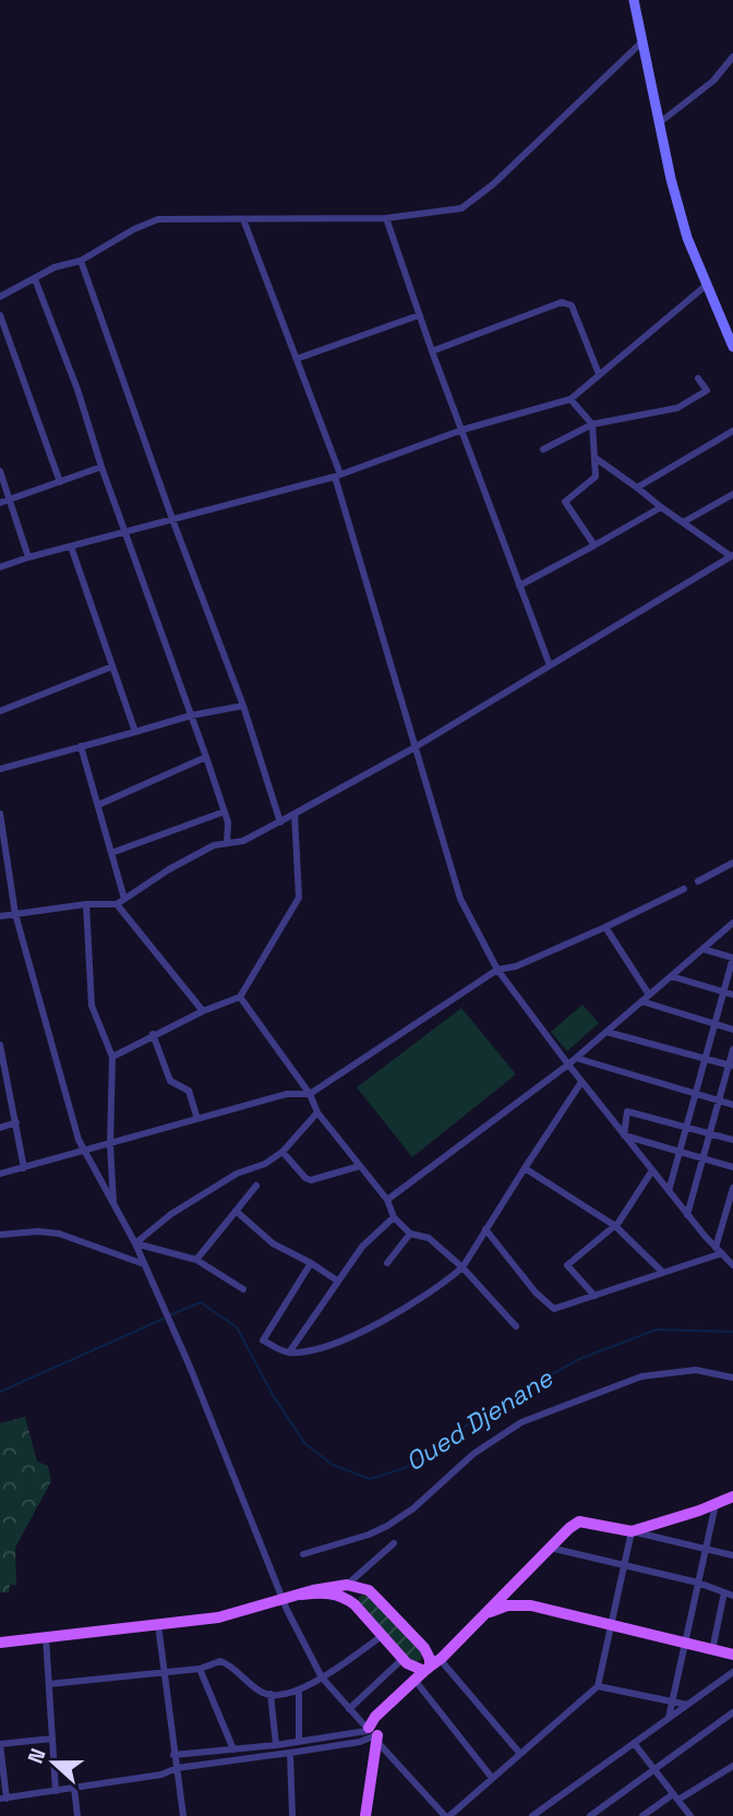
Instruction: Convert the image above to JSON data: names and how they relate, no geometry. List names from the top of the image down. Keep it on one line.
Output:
{"water":["Oued Djenane"],"north":"left"}
